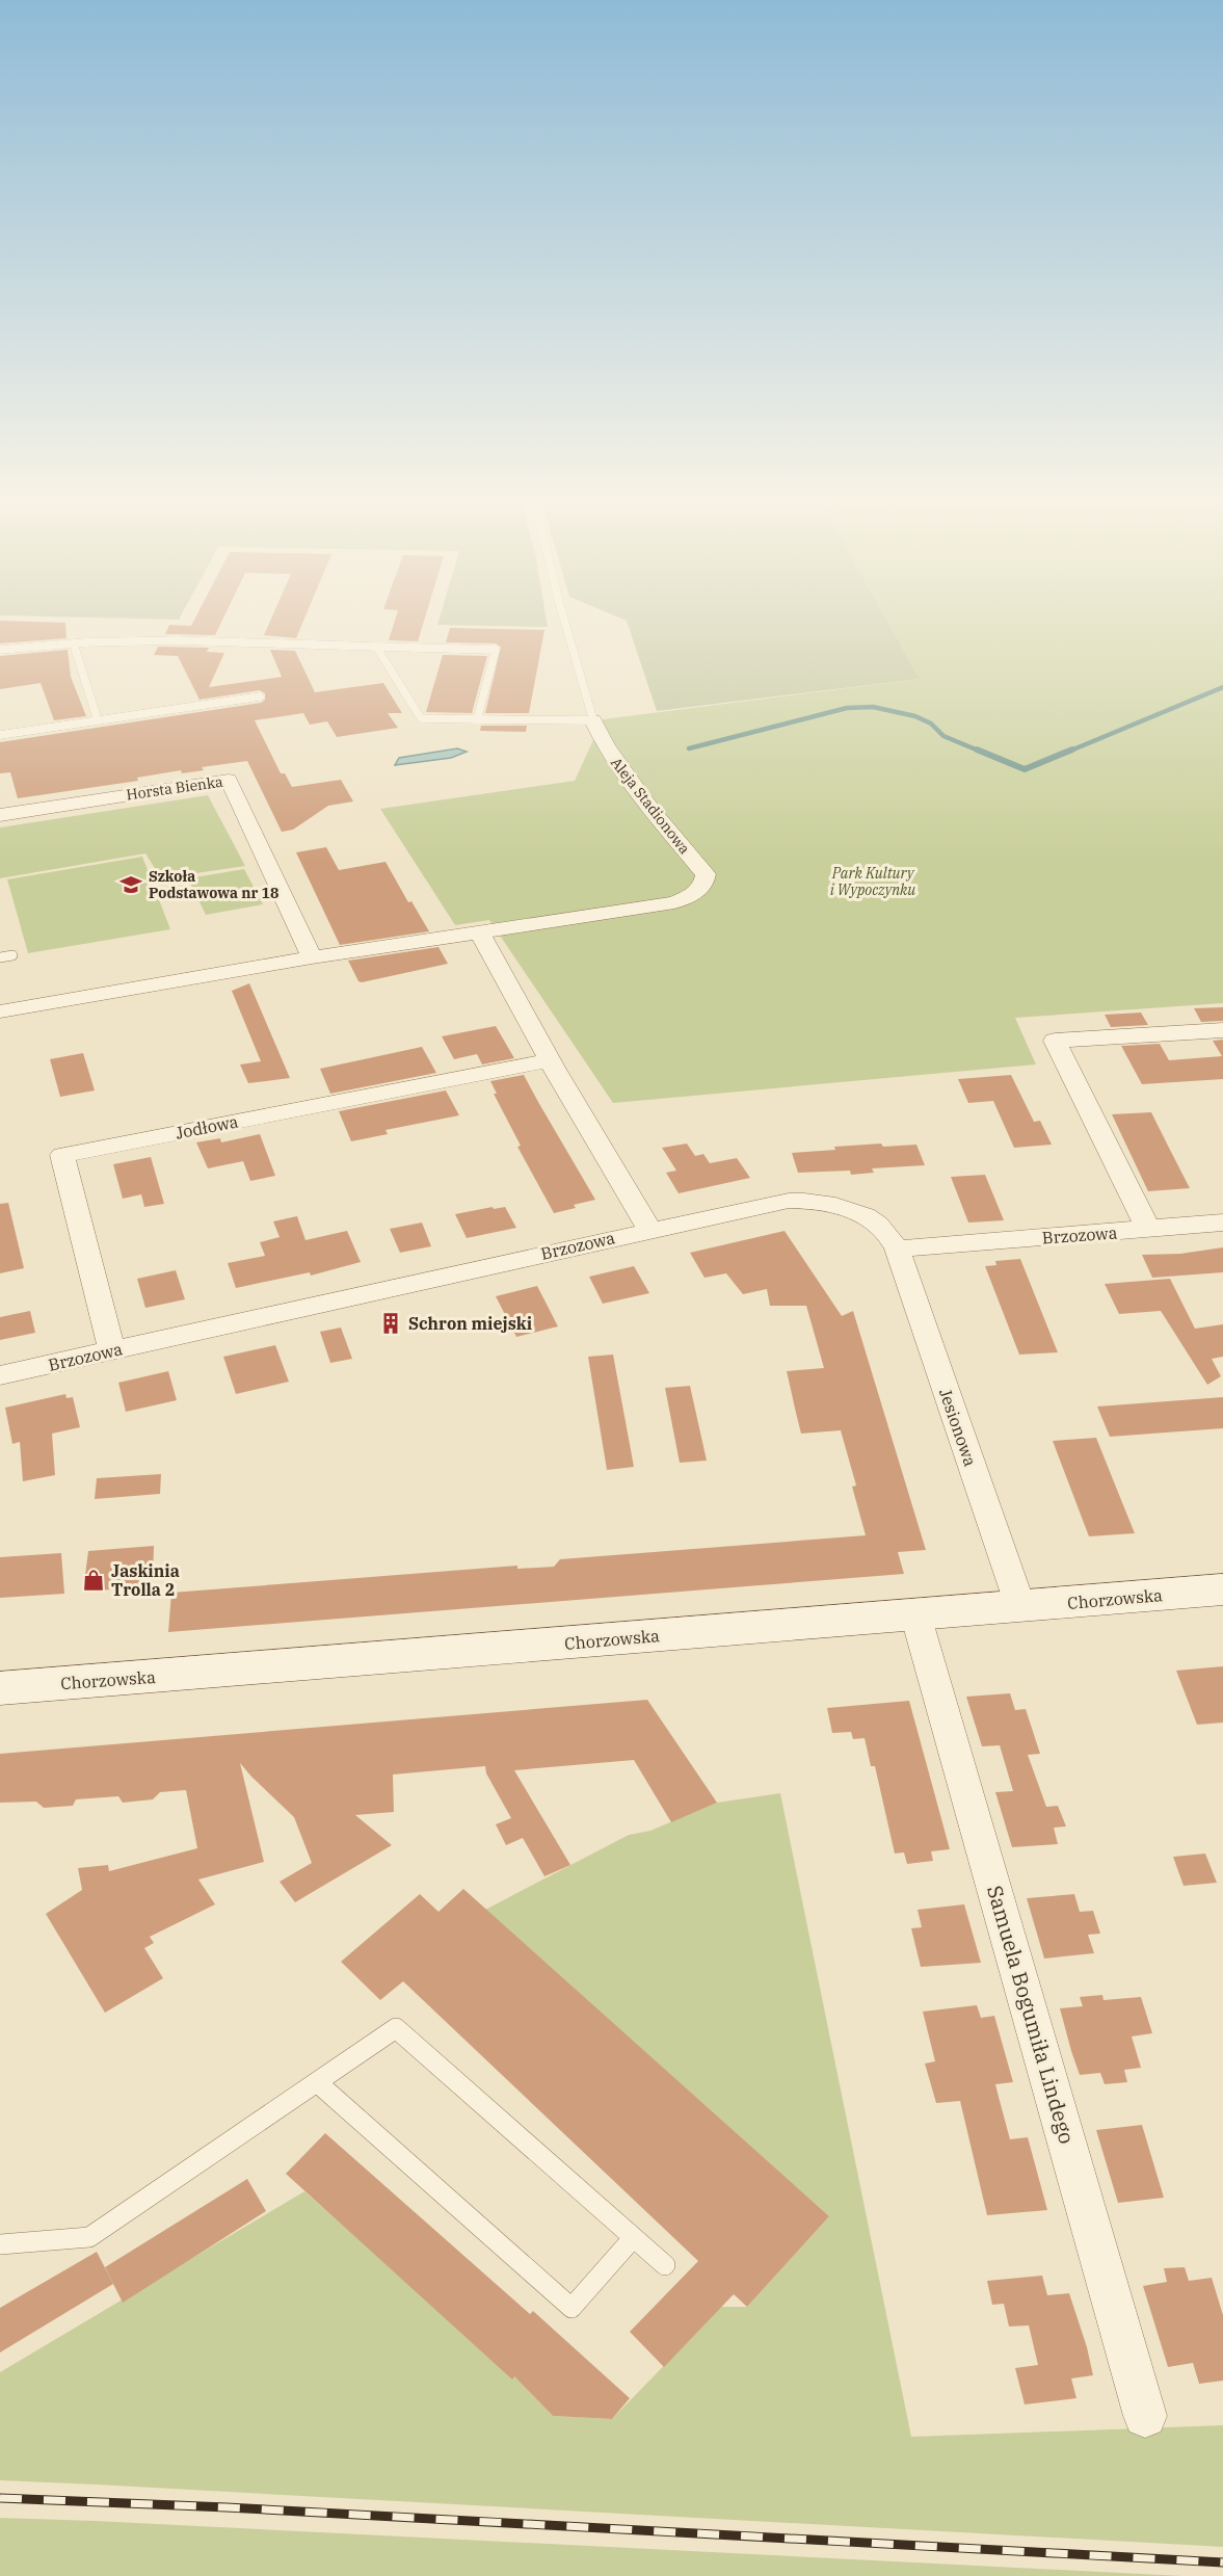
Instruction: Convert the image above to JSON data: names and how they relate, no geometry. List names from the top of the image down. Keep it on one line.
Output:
{"streets":{"main road":["Chorzowska"],"street":["Horsta Bienka","Aleja Stadionowa","Jodłowa","Brzozowa","Jesionowa","Samuela Bogumiła Lindego"]},"crossings":[["Jodłowa","Brzozowa"],["Brzozowa","Jesionowa"],["Jesionowa","Chorzowska"],["Chorzowska","Samuela Bogumiła Lindego"]],"parks":["Park Kultury i Wypoczynku"],"places":{"school or university":["Szkoła Podstawowa nr 18"],"building":["Schron miejski"],"shop":["Jaskinia Trolla 2"]}}
